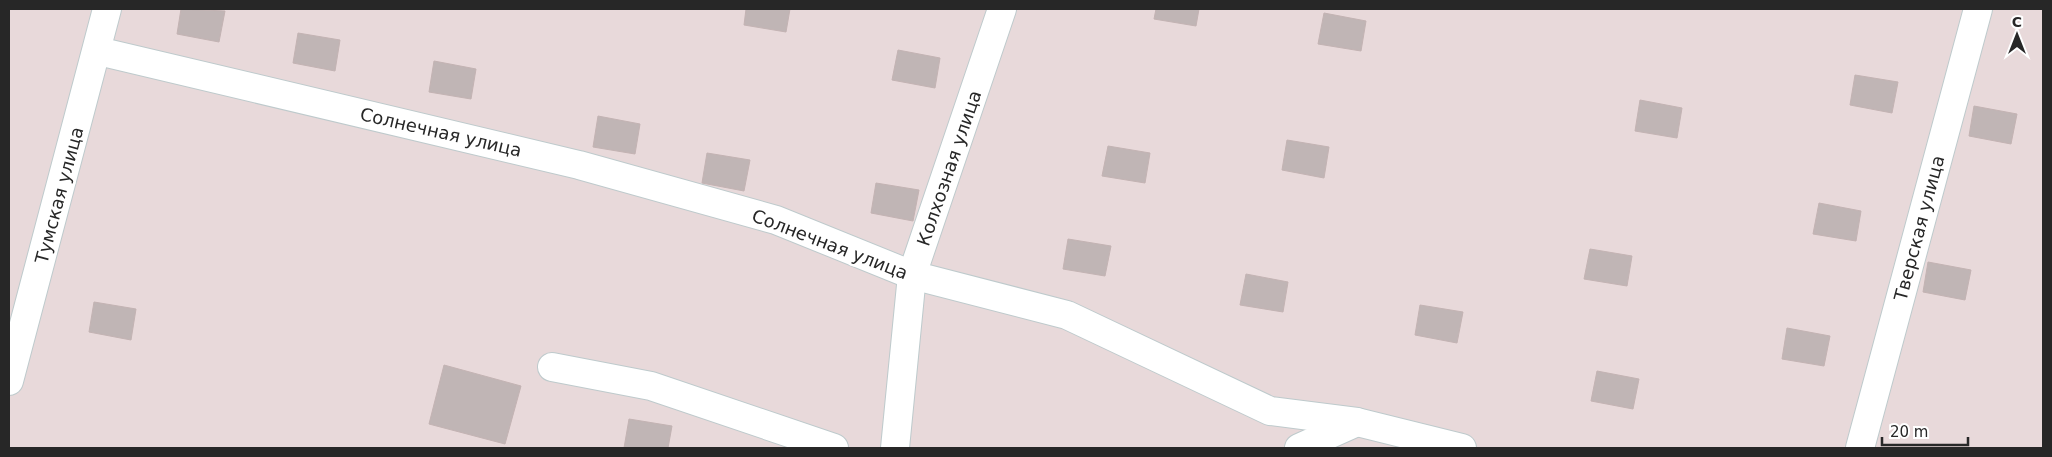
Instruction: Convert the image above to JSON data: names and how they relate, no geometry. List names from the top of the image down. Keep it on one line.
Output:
{"streets":{"street":["Солнечная улица","Колхозная улица","Тумская улица","Тверская улица"]},"crossings":[["Солнечная улица","Колхозная улица"],["Солнечная улица","Тумская улица"]],"scale_bar":"20 m","north":"top"}
